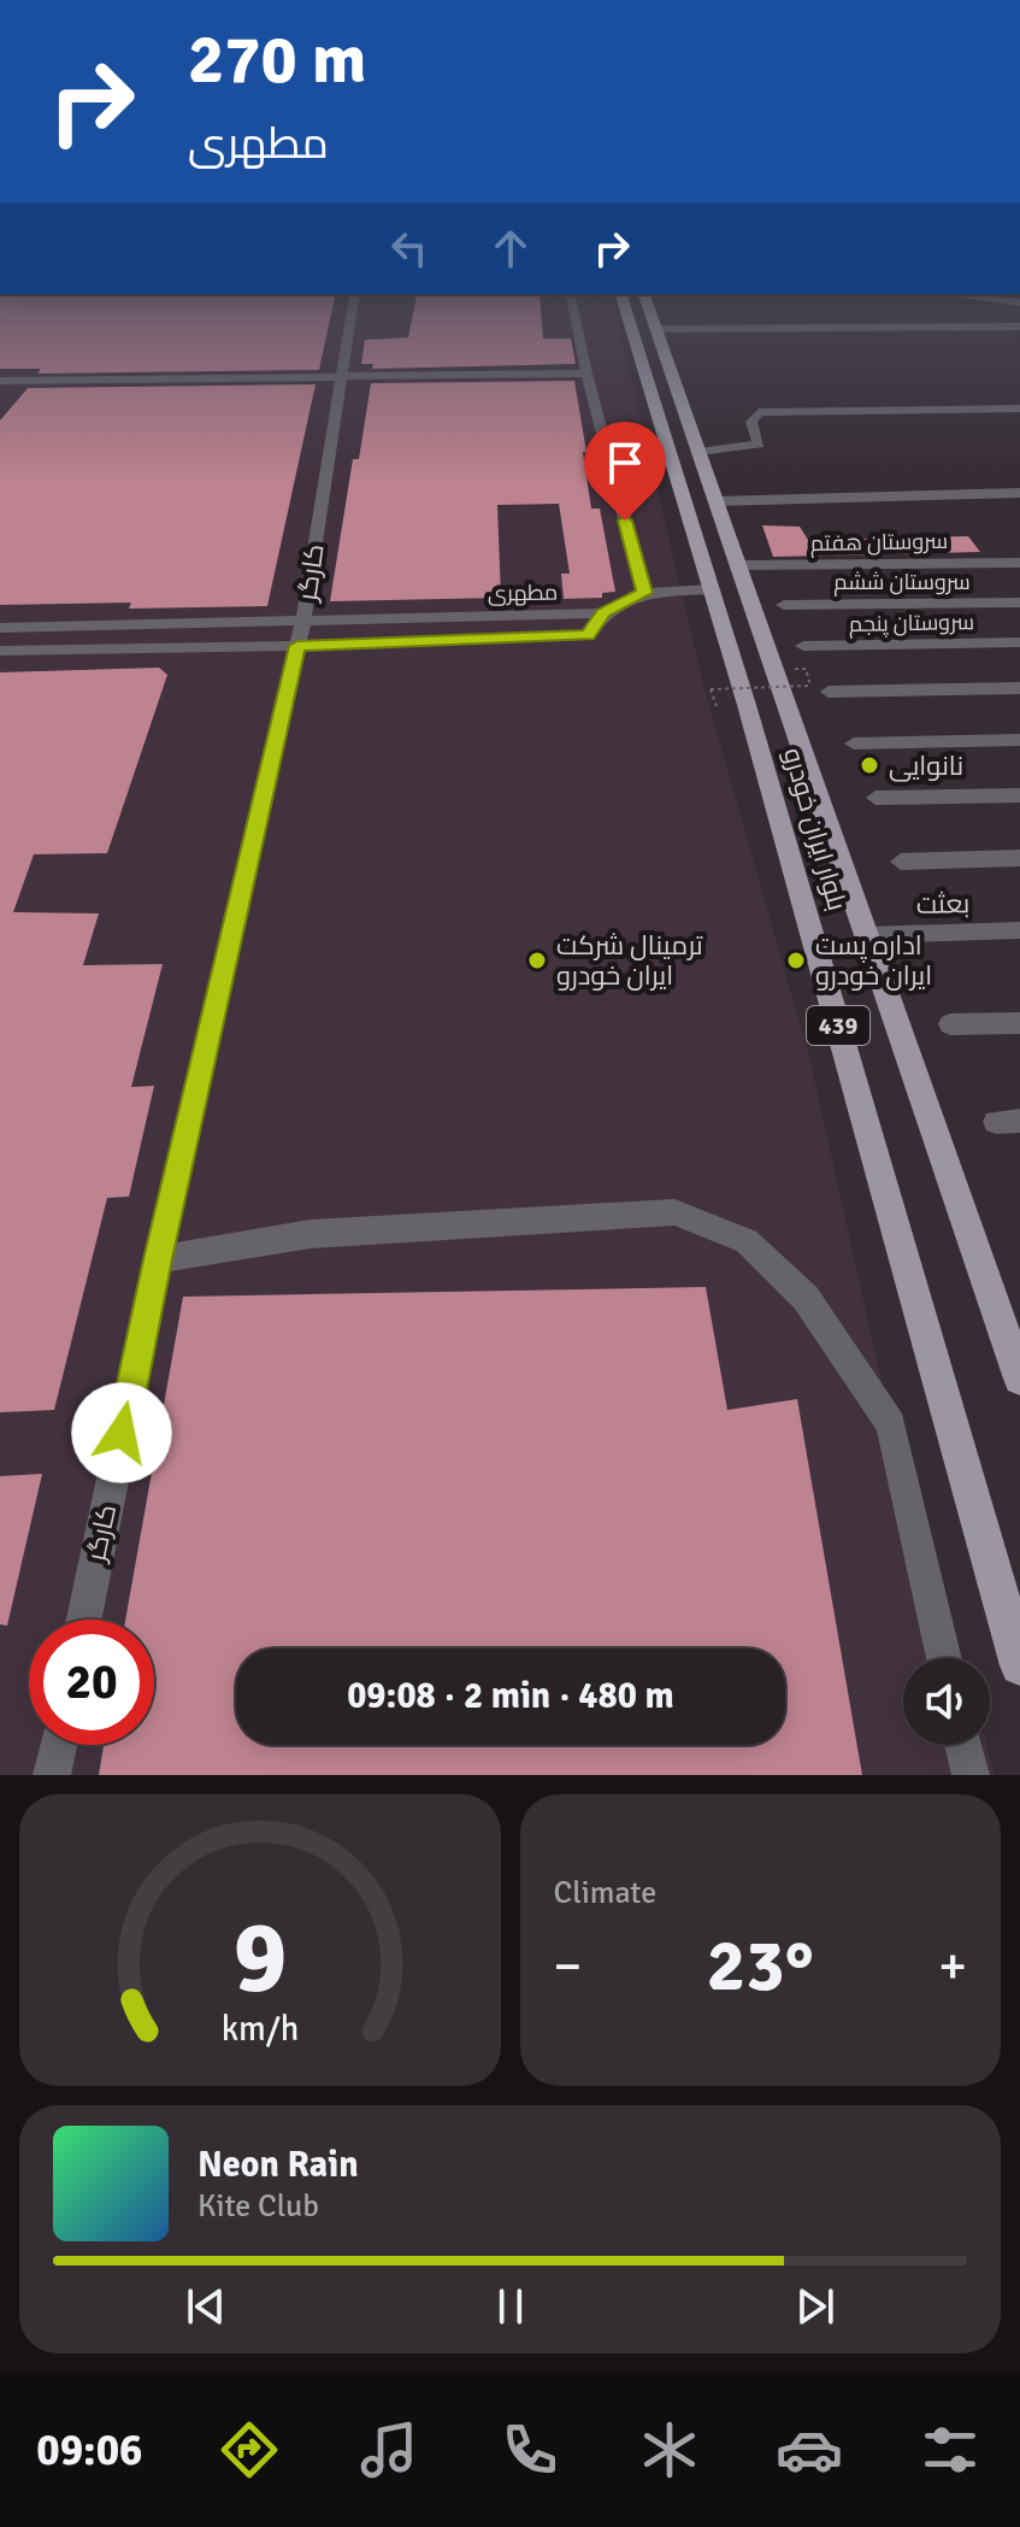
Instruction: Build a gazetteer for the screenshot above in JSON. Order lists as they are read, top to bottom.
{
  "streets": {
    "main road": ["بلوار ایران خودرو", "439"],
    "street": [
      "سروستان هفتم",
      "کارگر",
      "سروستان ششم",
      "مطهری",
      "سروستان پنجم",
      "بعثت"
    ]
  },
  "crossings": [
    ["سروستان هفتم", "بلوار ایران خودرو"],
    ["کارگر", "مطهری"],
    ["بلوار ایران خودرو", "بعثت"]
  ],
  "places": ["نانوایی", "ترمینال شرکت ایران خودرو", "اداره پست ایران خودرو"],
  "page": {
    "turn": ["270 m", "مطهری"],
    "limit": "20",
    "trip": "09:08 · 2 min · 480 m",
    "tile": "Climate",
    "heat": ["−", "23°", "+"],
    "song": ["Neon Rain", "Kite Club"],
    "tabs": "09:06",
    "gauge": ["9", "km/h"]
  }
}
